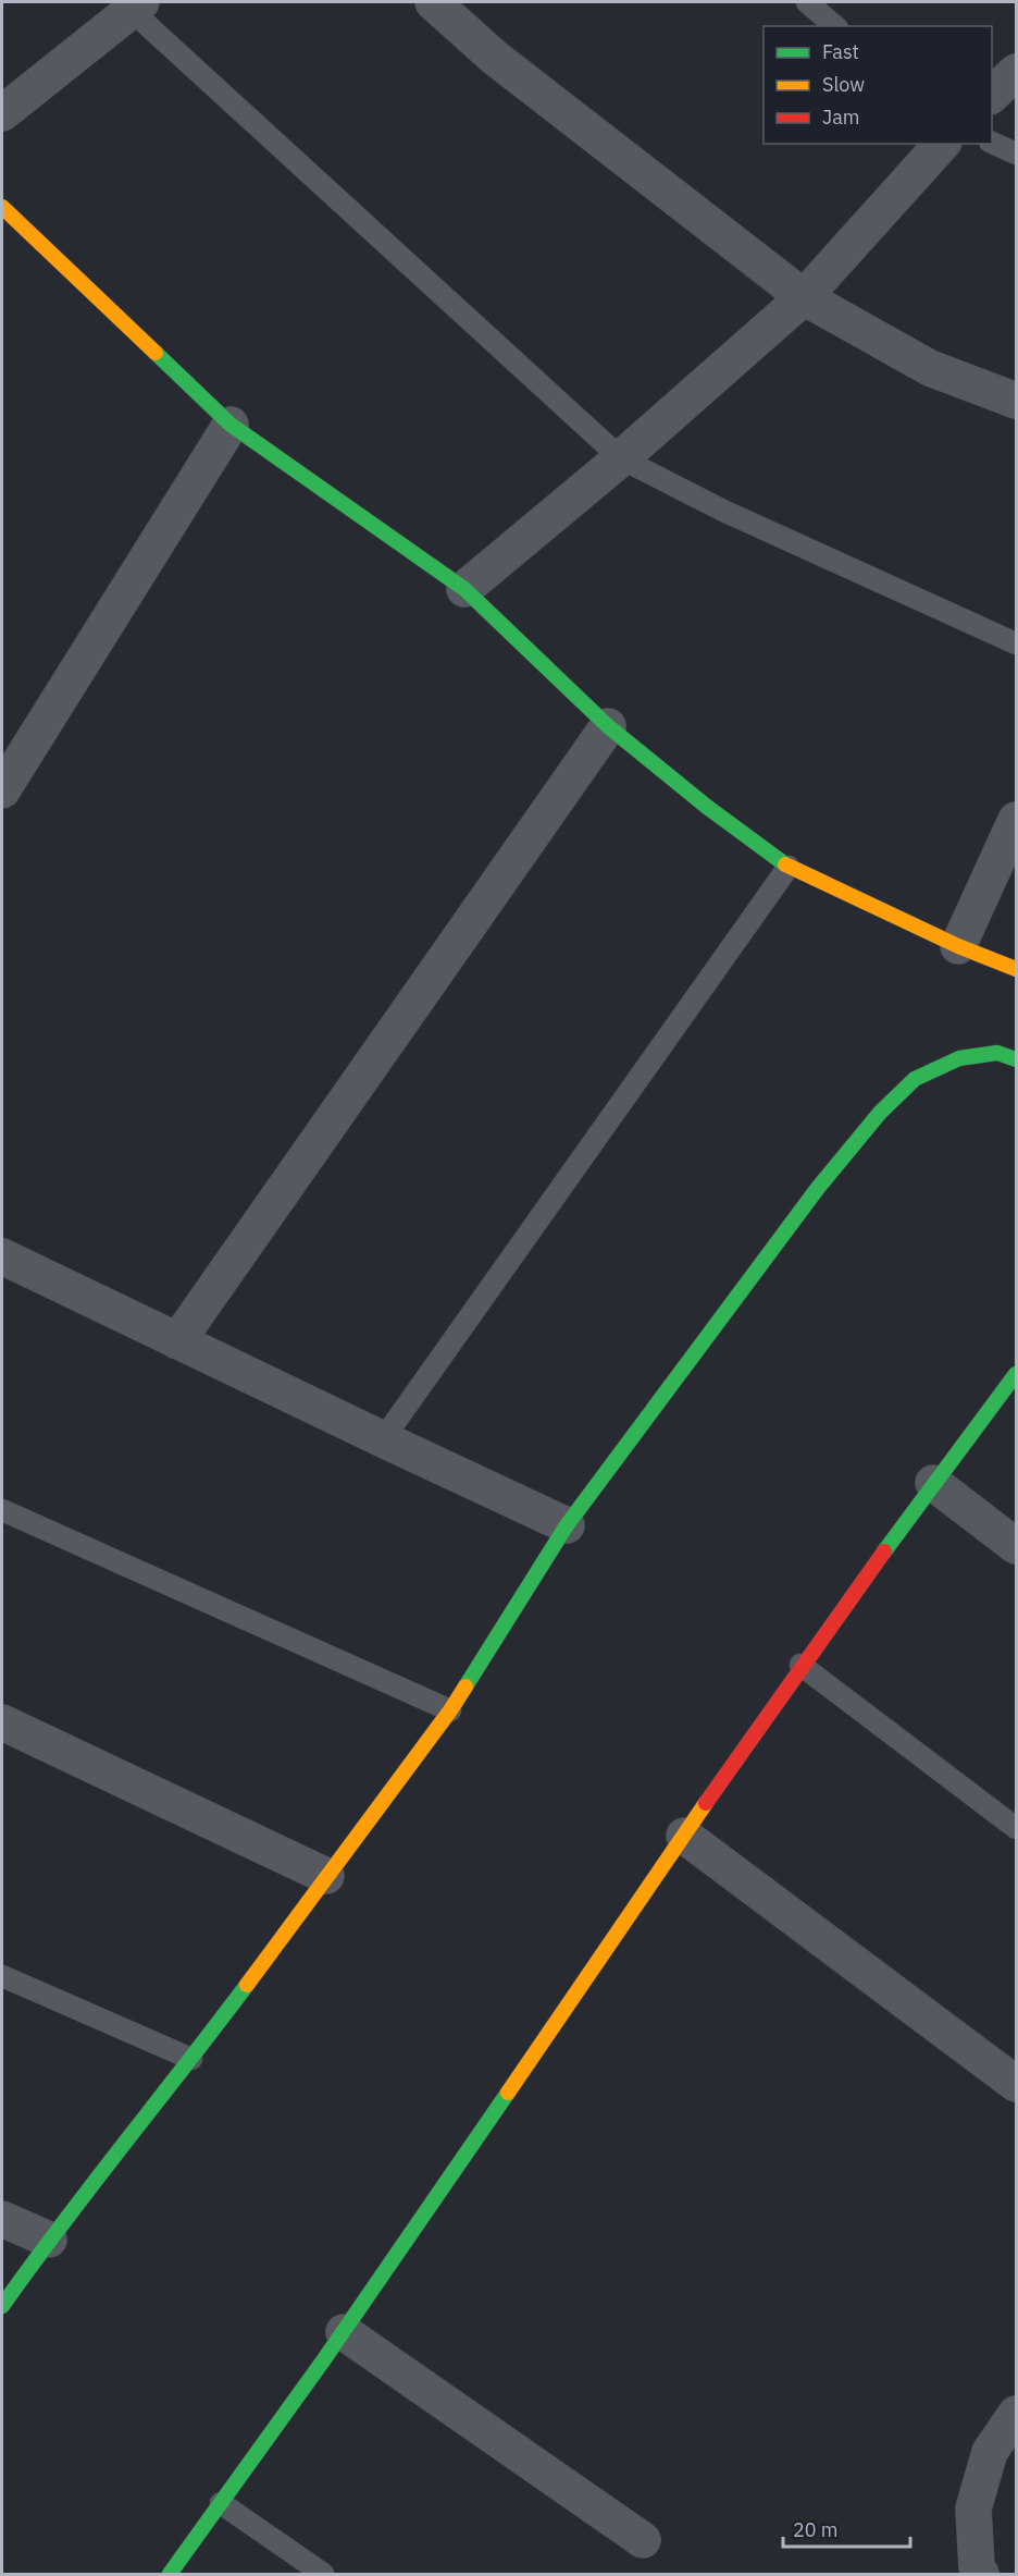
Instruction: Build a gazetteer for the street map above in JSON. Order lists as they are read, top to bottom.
{
  "legend": ["Fast", "Slow", "Jam"],
  "scale_bar": "20 m"
}
